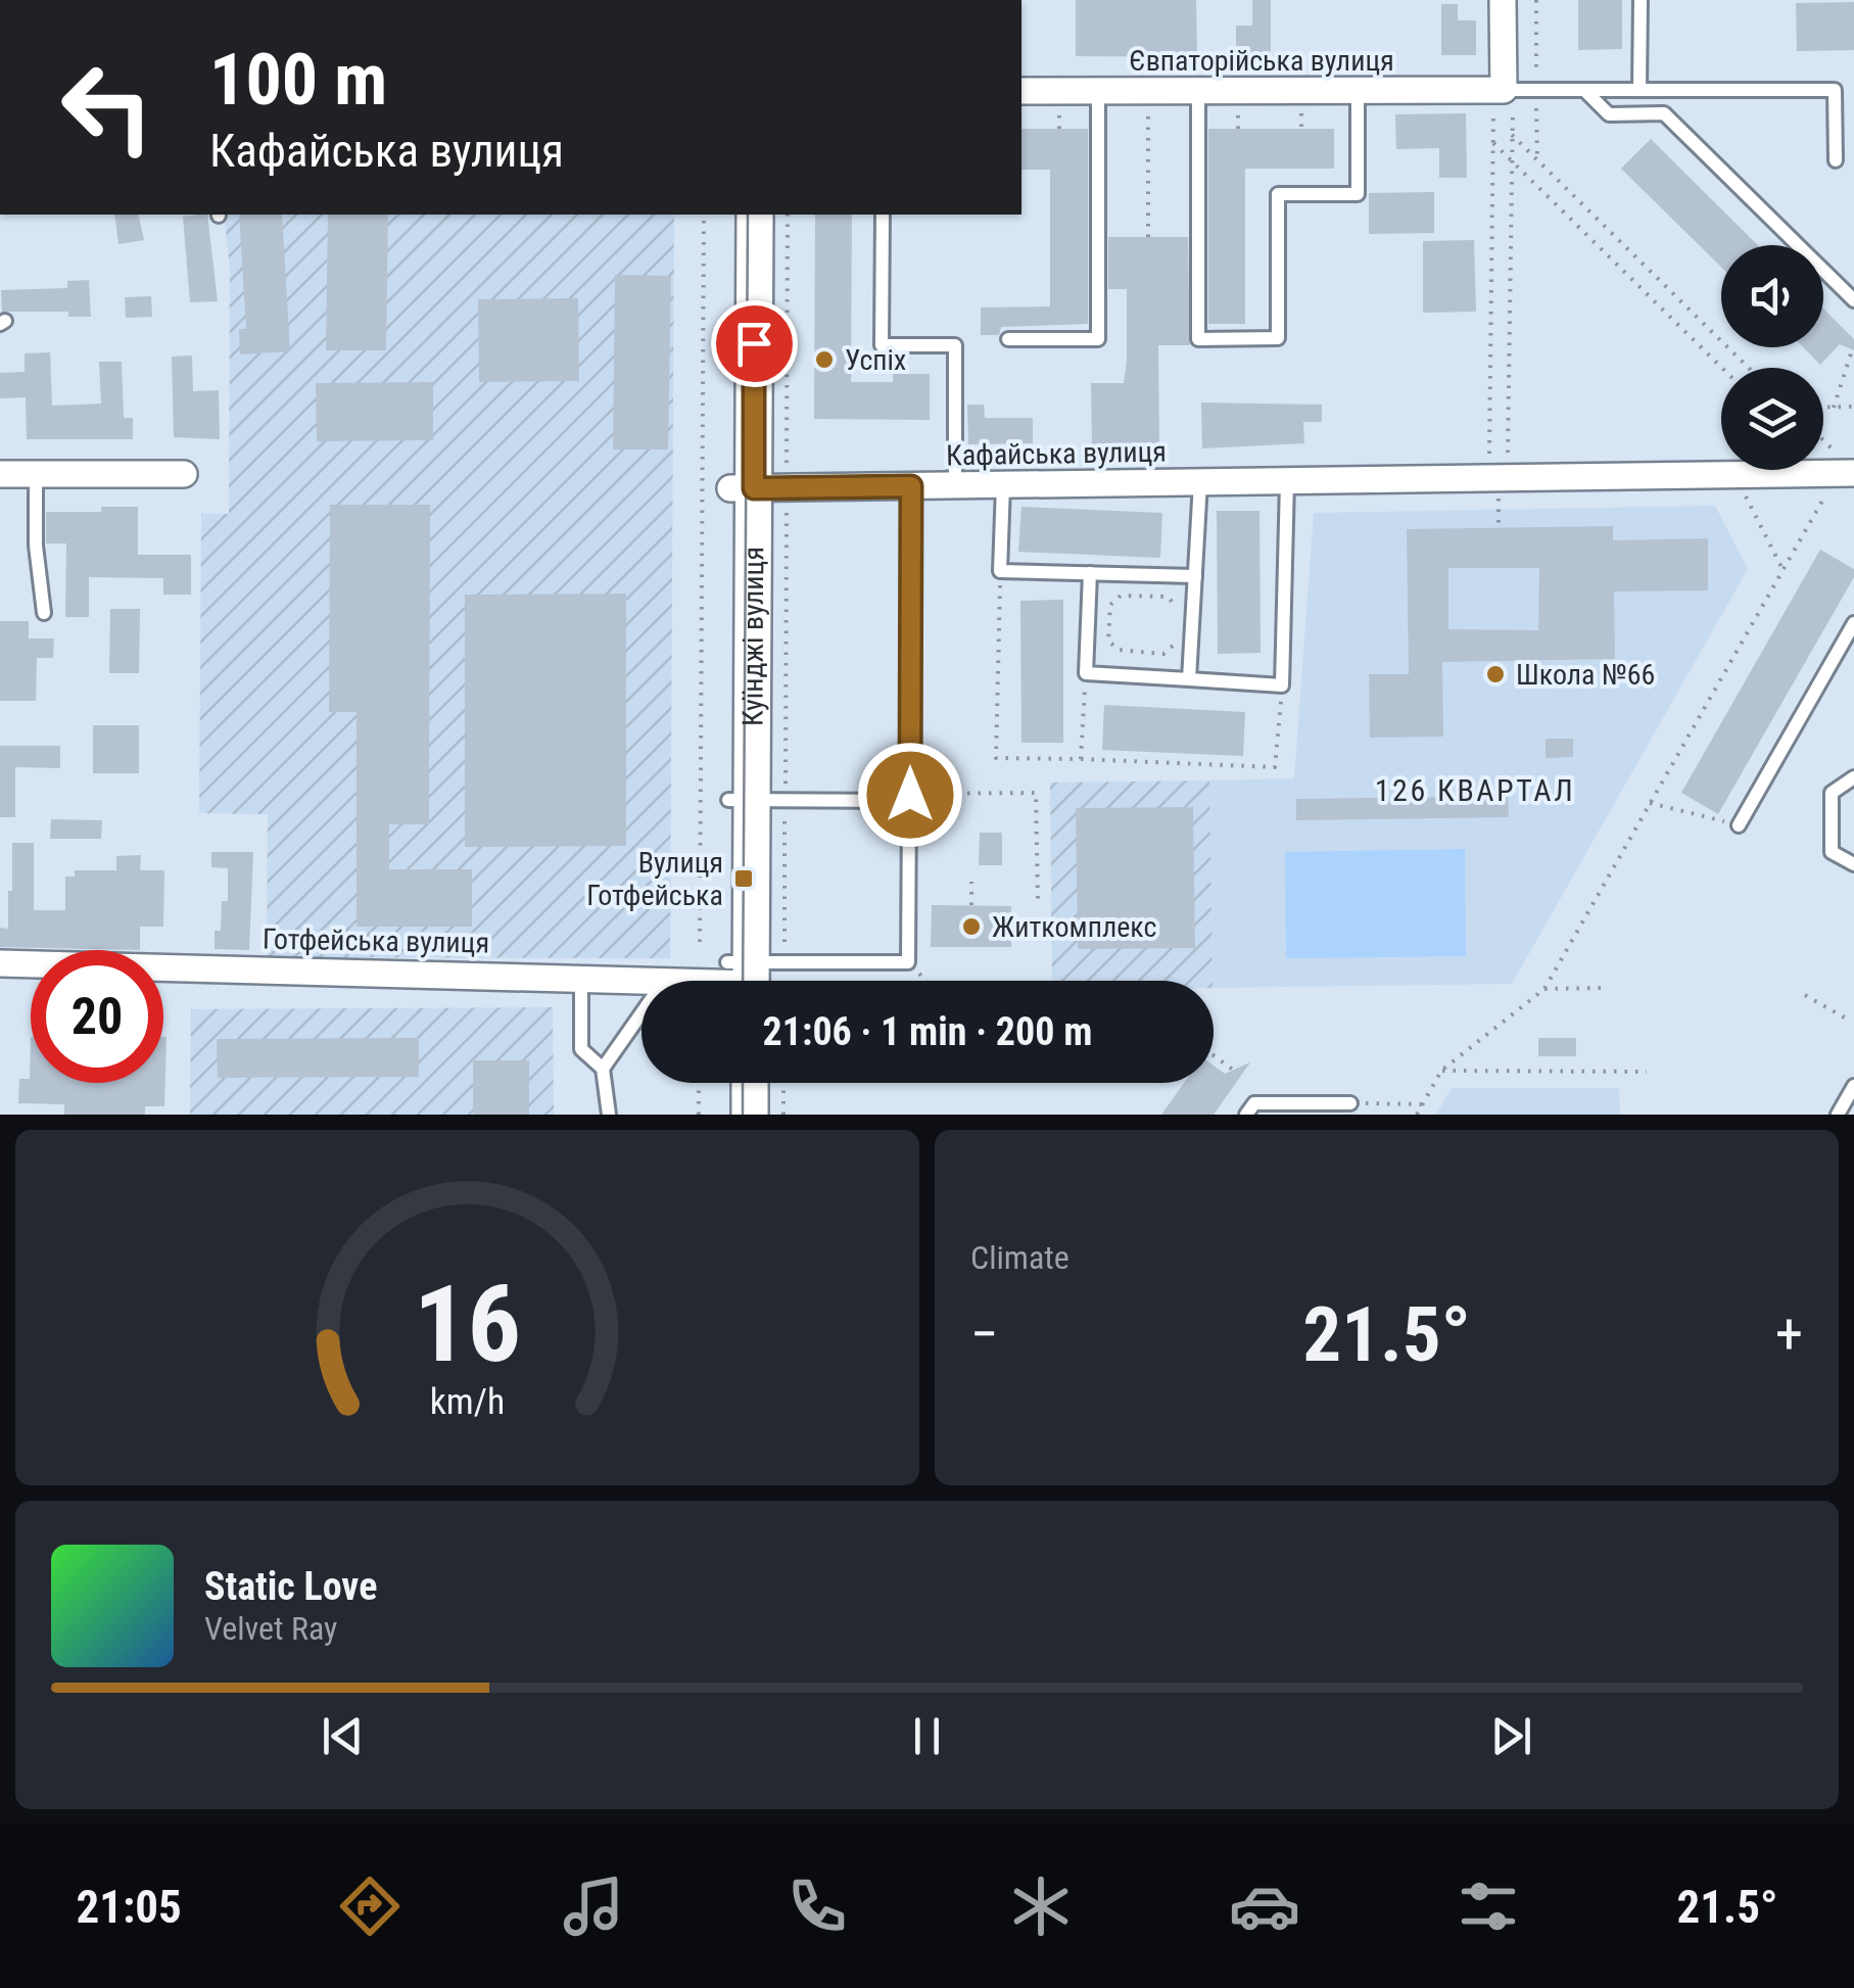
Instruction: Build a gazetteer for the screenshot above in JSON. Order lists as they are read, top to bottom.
{
  "streets": {
    "main road": ["Куїнджі вулиця"],
    "street": ["Євпаторійська вулиця", "Кафайська вулиця", "Готфейська вулиця"]
  },
  "crossings": [
    ["Кафайська вулиця", "Куїнджі вулиця"],
    ["Куїнджі вулиця", "Готфейська вулиця"]
  ],
  "districts": ["126 КВАРТАЛ"],
  "places": {
    "other": ["Успіх", "Школа №66", "Житкомплекс"],
    "transit": ["Вулиця Готфейська"]
  },
  "page": {
    "turn": ["100 m", "Кафайська вулиця"],
    "limit": "20",
    "trip": "21:06 · 1 min · 200 m",
    "tile": "Climate",
    "heat": ["−", "21.5°", "+"],
    "song": ["Static Love", "Velvet Ray"],
    "tabs": ["21:05", "21.5°"],
    "gauge": ["16", "km/h"]
  }
}
